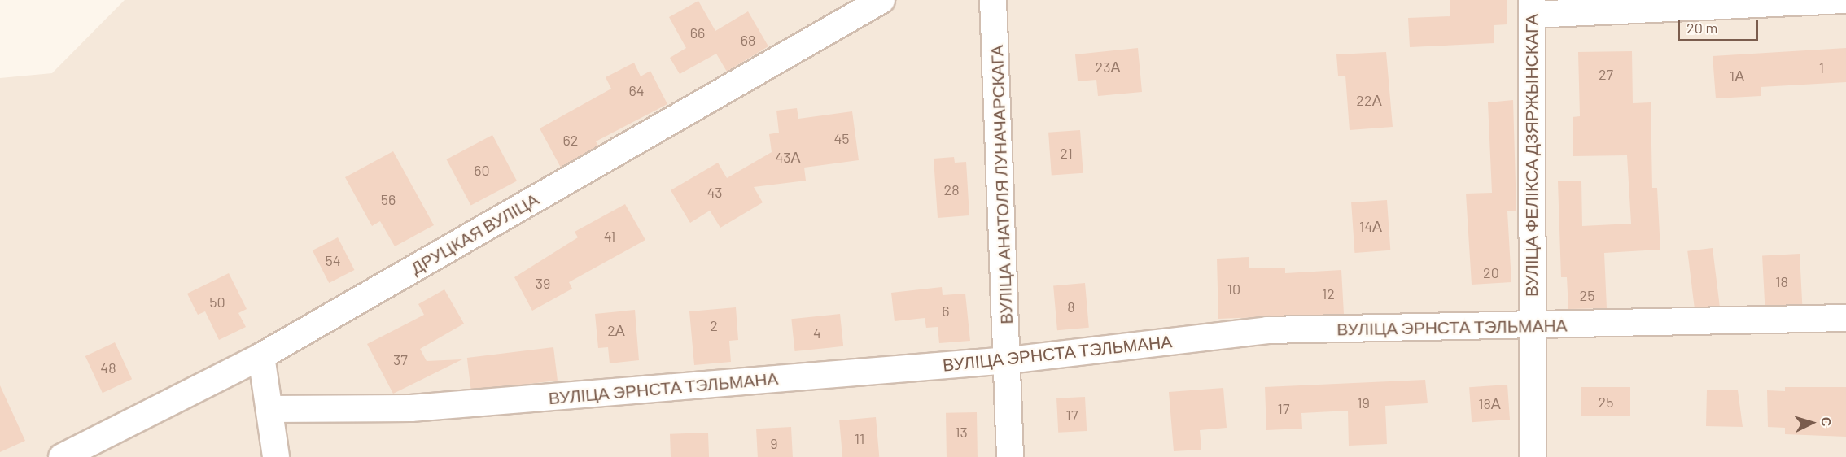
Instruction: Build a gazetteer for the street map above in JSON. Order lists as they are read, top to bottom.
{
  "streets": {
    "street": [
      "ВУЛІЦА ФЕЛІКСА ДЗЯРЖЫНСКАГА",
      "ВУЛІЦА АНАТОЛЯ ЛУНАЧАРСКАГА",
      "ДРУЦКАЯ ВУЛІЦА",
      "ВУЛІЦА ЭРНСТА ТЭЛЬМАНА"
    ]
  },
  "crossings": [
    ["ВУЛІЦА ФЕЛІКСА ДЗЯРЖЫНСКАГА", "ВУЛІЦА ЭРНСТА ТЭЛЬМАНА"],
    ["ВУЛІЦА АНАТОЛЯ ЛУНАЧАРСКАГА", "ВУЛІЦА ЭРНСТА ТЭЛЬМАНА"]
  ],
  "house_numbers": [
    "66",
    "68",
    "23А",
    "1",
    "27",
    "1А",
    "64",
    "22А",
    "45",
    "62",
    "21",
    "43А",
    "60",
    "28",
    "43",
    "56",
    "14А",
    "41",
    "54",
    "20",
    "18",
    "39",
    "10",
    "12",
    "25",
    "50",
    "8",
    "6",
    "2",
    "2А",
    "4",
    "37",
    "48",
    "25",
    "19",
    "18А",
    "17",
    "17",
    "13",
    "11",
    "9"
  ],
  "scale_bar": "20 m",
  "north": "right"
}
